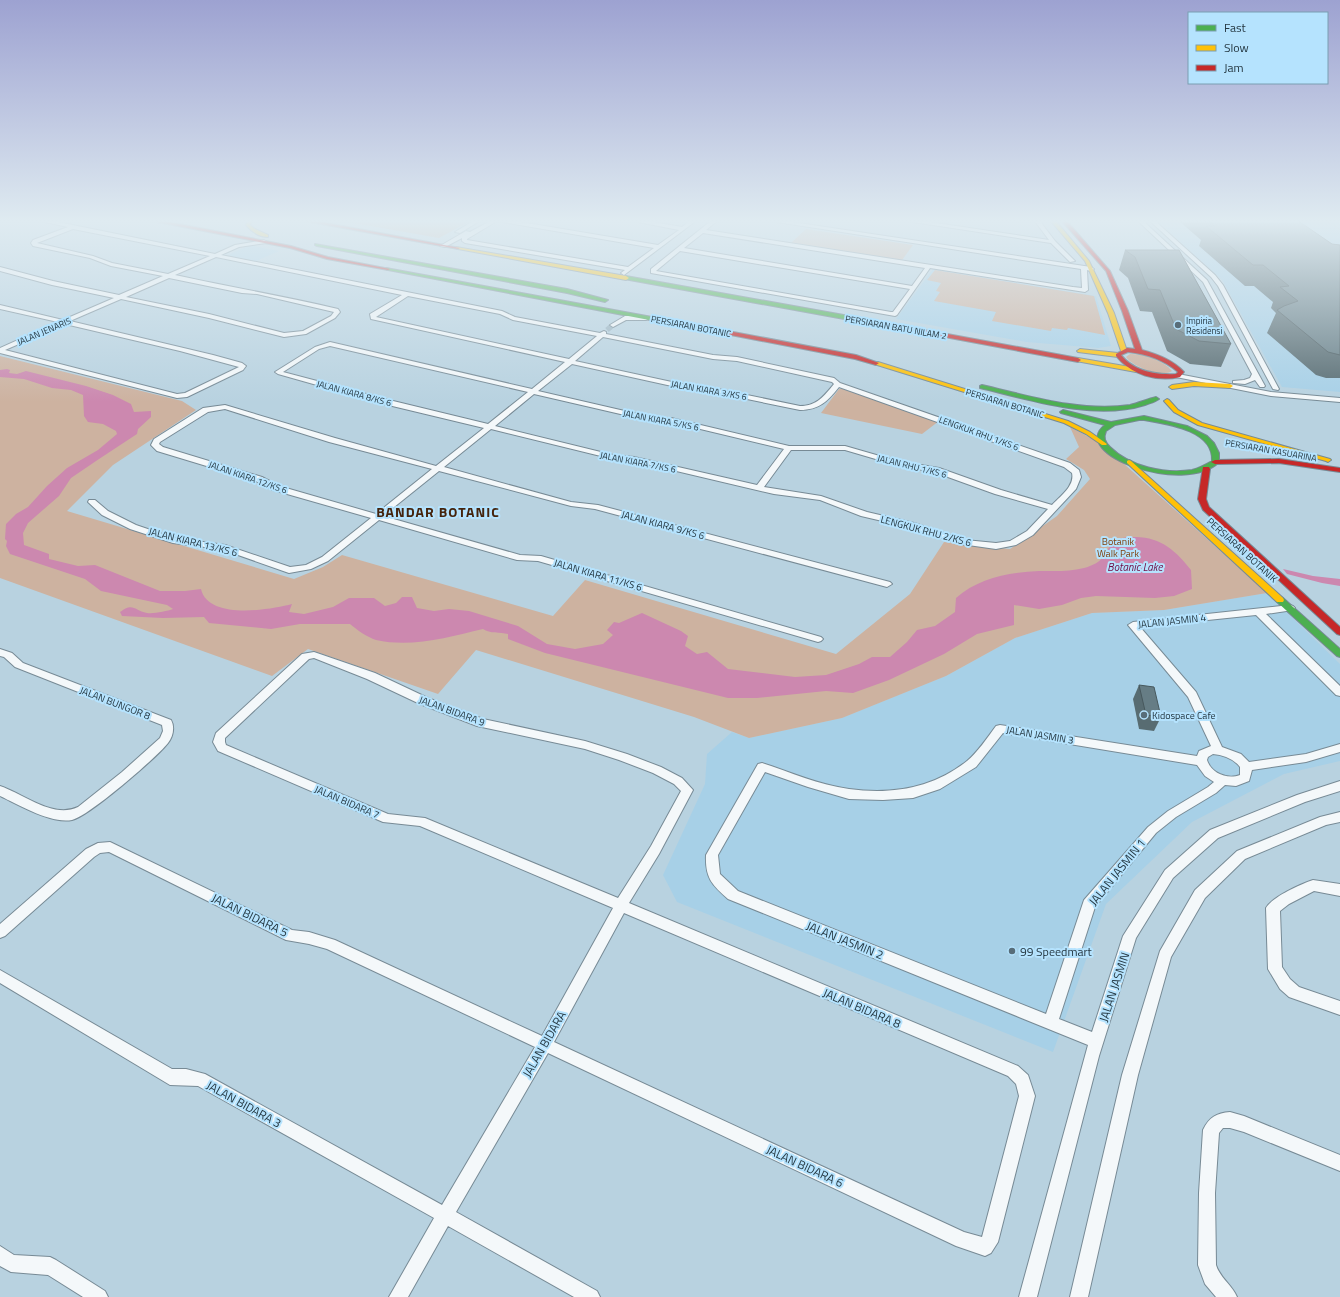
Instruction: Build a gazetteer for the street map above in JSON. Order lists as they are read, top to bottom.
{
  "streets": {
    "main road": [
      "PERSIARAN BOTANIC",
      "PERSIARAN BATU NILAM 2",
      "PERSIARAN KASUARINA",
      "PERSIARAN BOTANIK"
    ],
    "street": [
      "JALAN JENARIS",
      "JALAN KIARA 3/KS 6",
      "JALAN KIARA 8/KS 6",
      "JALAN KIARA 5/KS 6",
      "LENGKUK RHU 1/KS 6",
      "JALAN KIARA 7/KS 6",
      "JALAN RHU 1/KS 6",
      "JALAN KIARA 12/KS 6",
      "JALAN KIARA 9/KS 6",
      "LENGKUK RHU 2/KS 6",
      "JALAN KIARA 13/KS 6",
      "JALAN KIARA 11/KS 6",
      "JALAN JASMIN 4",
      "JALAN BUNGOR 8",
      "JALAN BIDARA 9",
      "JALAN JASMIN 3",
      "JALAN BIDARA 7",
      "JALAN JASMIN 1",
      "JALAN BIDARA 5",
      "JALAN JASMIN 2",
      "JALAN JASMIN",
      "JALAN BIDARA 8",
      "JALAN BIDARA",
      "JALAN BIDARA 3",
      "JALAN BIDARA 6"
    ]
  },
  "crossings": [
    ["PERSIARAN BOTANIC", "PERSIARAN BOTANIK"],
    ["JALAN KIARA 3/KS 6", "LENGKUK RHU 1/KS 6"],
    ["JALAN KIARA 3/KS 6", "JALAN KIARA 13/KS 6"],
    ["JALAN KIARA 8/KS 6", "JALAN KIARA 5/KS 6"],
    ["JALAN KIARA 8/KS 6", "JALAN KIARA 7/KS 6"],
    ["JALAN KIARA 8/KS 6", "JALAN KIARA 13/KS 6"],
    ["JALAN KIARA 5/KS 6", "JALAN RHU 1/KS 6"],
    ["JALAN KIARA 5/KS 6", "JALAN KIARA 13/KS 6"],
    ["LENGKUK RHU 1/KS 6", "JALAN RHU 1/KS 6"],
    ["LENGKUK RHU 1/KS 6", "LENGKUK RHU 2/KS 6"],
    ["JALAN KIARA 7/KS 6", "LENGKUK RHU 2/KS 6"],
    ["JALAN KIARA 7/KS 6", "JALAN KIARA 13/KS 6"],
    ["JALAN RHU 1/KS 6", "LENGKUK RHU 2/KS 6"],
    ["JALAN KIARA 12/KS 6", "JALAN KIARA 9/KS 6"],
    ["JALAN KIARA 12/KS 6", "JALAN KIARA 13/KS 6"],
    ["JALAN KIARA 12/KS 6", "JALAN KIARA 11/KS 6"],
    ["JALAN KIARA 9/KS 6", "JALAN KIARA 13/KS 6"],
    ["JALAN KIARA 13/KS 6", "JALAN KIARA 11/KS 6"],
    ["PERSIARAN BOTANIK", "JALAN JASMIN 4"],
    ["JALAN JASMIN 4", "JALAN JASMIN 3"],
    ["JALAN JASMIN 4", "JALAN JASMIN 1"],
    ["JALAN BIDARA 9", "JALAN BIDARA 7"],
    ["JALAN BIDARA 9", "JALAN BIDARA"],
    ["JALAN JASMIN 3", "JALAN JASMIN 1"],
    ["JALAN JASMIN 3", "JALAN JASMIN 2"],
    ["JALAN BIDARA 7", "JALAN BIDARA 8"],
    ["JALAN BIDARA 7", "JALAN BIDARA"],
    ["JALAN JASMIN 1", "JALAN JASMIN 2"],
    ["JALAN BIDARA 5", "JALAN BIDARA"],
    ["JALAN BIDARA 5", "JALAN BIDARA 6"],
    ["JALAN JASMIN 2", "JALAN JASMIN"],
    ["JALAN BIDARA 8", "JALAN BIDARA"],
    ["JALAN BIDARA 8", "JALAN BIDARA 6"],
    ["JALAN BIDARA", "JALAN BIDARA 3"],
    ["JALAN BIDARA", "JALAN BIDARA 6"]
  ],
  "districts": ["BANDAR BOTANIC"],
  "water": ["Botanic Lake"],
  "parks": ["Botanik Walk Park"],
  "places": ["Impiria Residensi", "Kidospace Cafe", "99 Speedmart"],
  "legend": ["Fast", "Slow", "Jam"]
}
